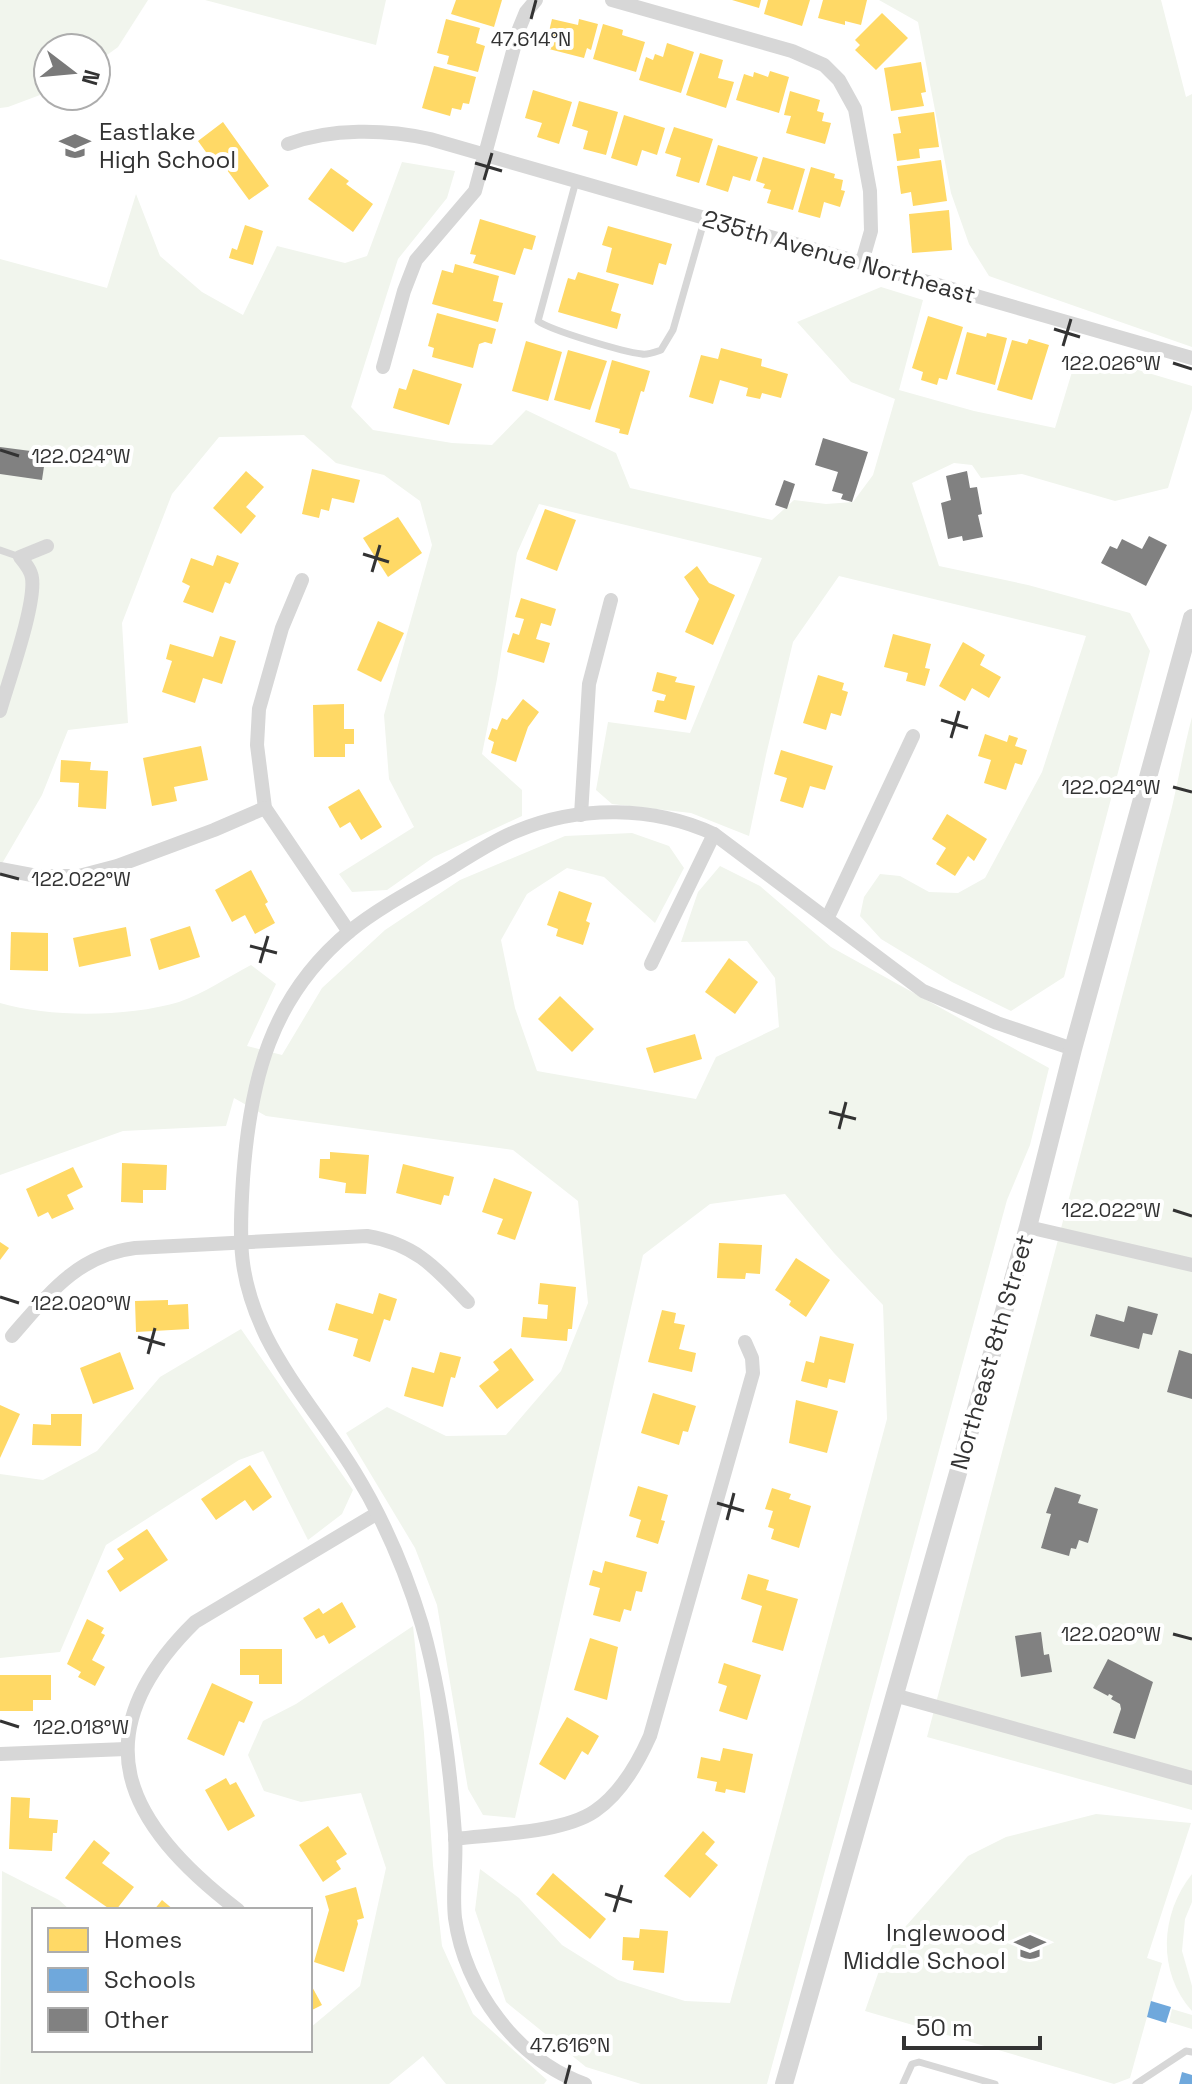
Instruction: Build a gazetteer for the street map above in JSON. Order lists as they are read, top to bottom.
{
  "streets": {
    "street": ["235th Avenue Northeast", "Northeast 8th Street"]
  },
  "places": {
    "school or university": ["Eastlake High School", "Inglewood Middle School"]
  },
  "legend": ["Homes", "Schools", "Other"],
  "scale_bar": "50 m",
  "north": "right",
  "coordinates": [
    "47.614°N",
    "122.026°W",
    "122.024°W",
    "122.022°W",
    "122.020°W",
    "122.018°W",
    "47.616°N"
  ]
}
